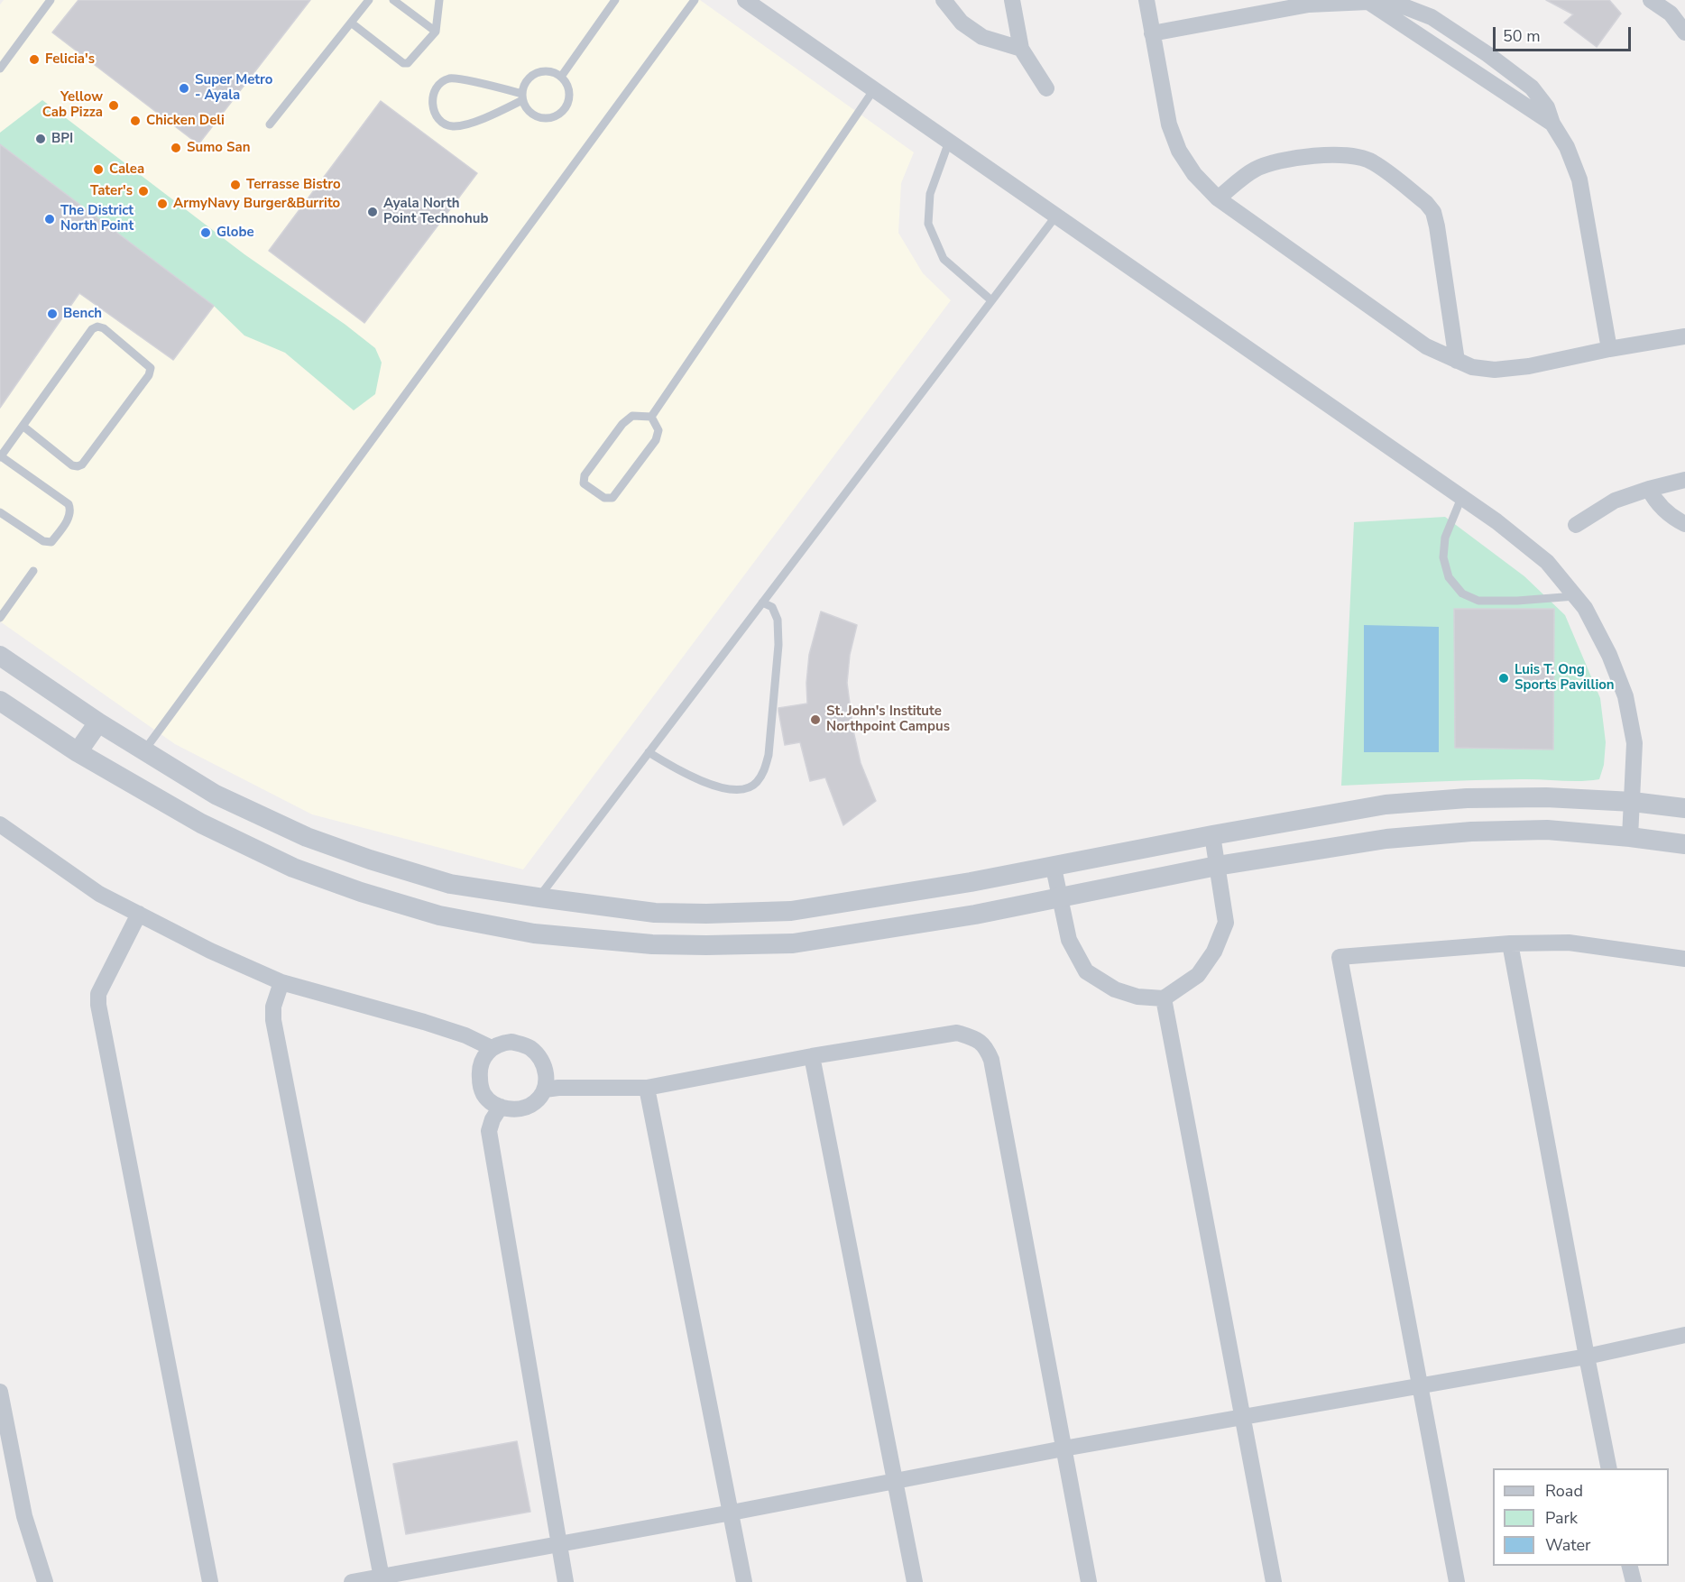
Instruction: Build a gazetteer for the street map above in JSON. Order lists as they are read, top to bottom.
{
  "places": [
    "Felicia's",
    "Super Metro - Ayala",
    "Yellow Cab Pizza",
    "Chicken Deli",
    "BPI",
    "Sumo San",
    "Calea",
    "Terrasse Bistro",
    "Tater's",
    "ArmyNavy Burger&Burrito",
    "Ayala North Point Technohub",
    "The District North Point",
    "Globe",
    "Bench",
    "Luis T. Ong Sports Pavillion",
    "St. John's Institute Northpoint Campus"
  ],
  "legend": ["Road", "Park", "Water"],
  "scale_bar": "50 m"
}
